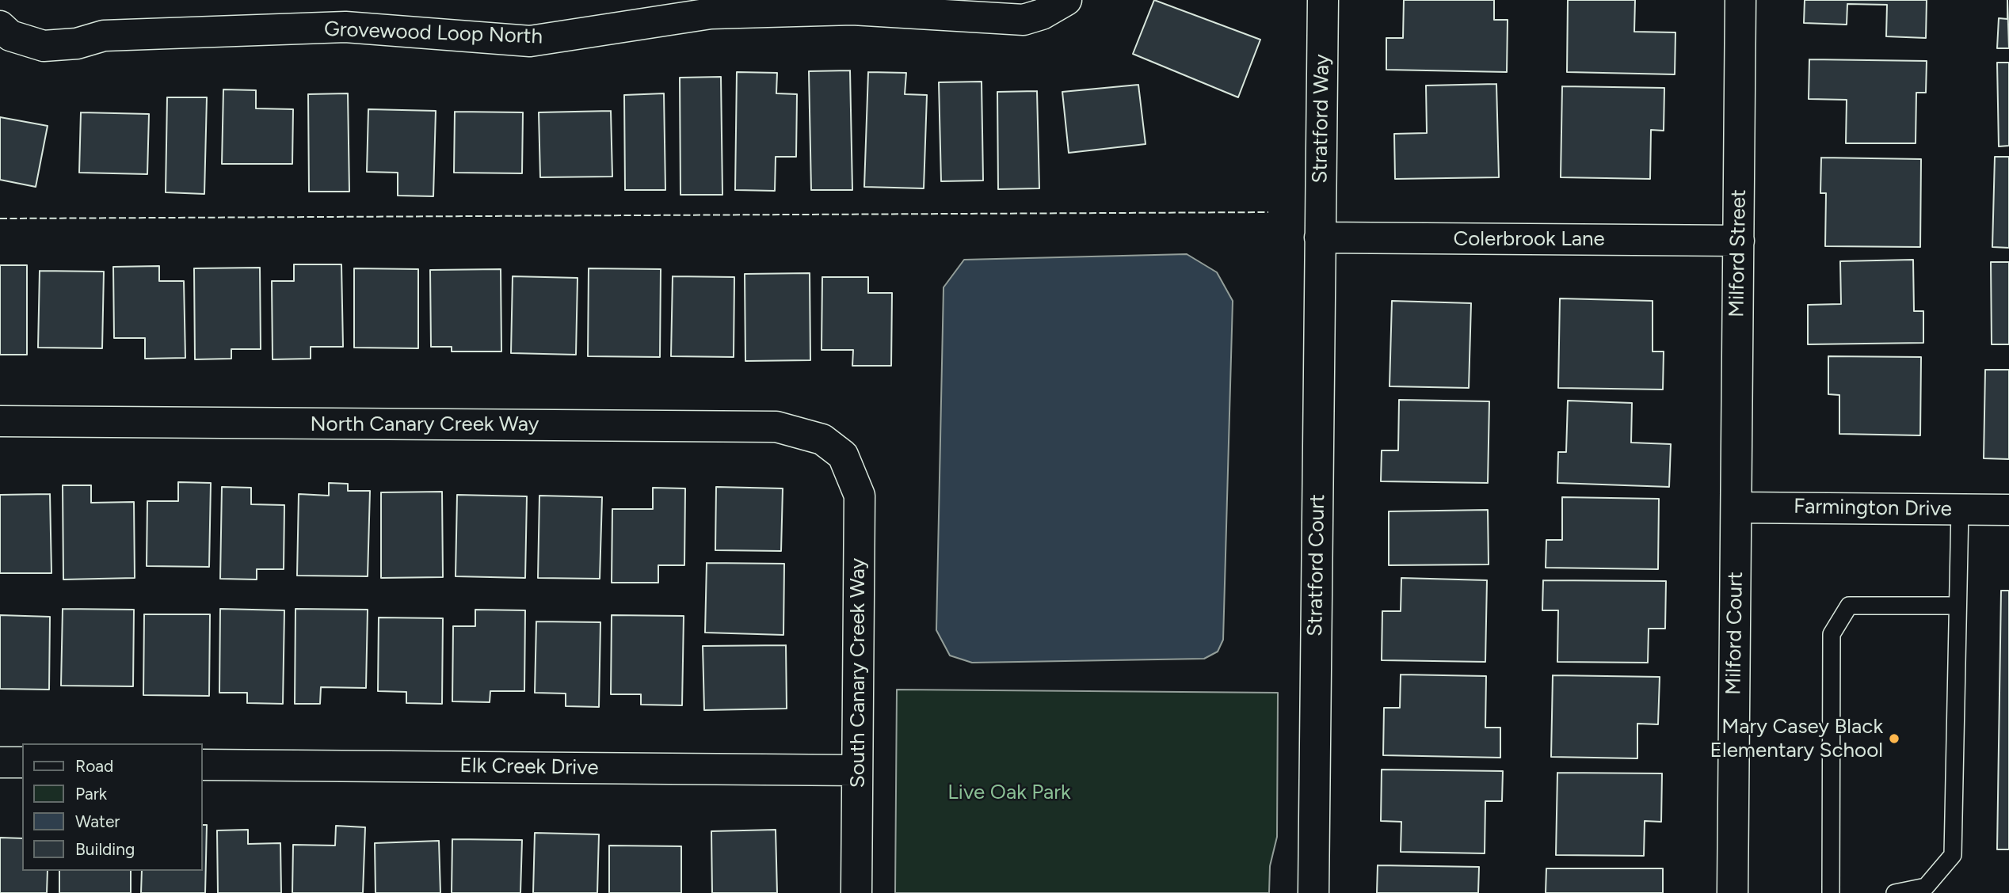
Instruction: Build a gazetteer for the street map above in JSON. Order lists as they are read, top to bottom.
{
  "streets": {
    "street": [
      "Grovewood Loop North",
      "Stratford Way",
      "Colerbrook Lane",
      "Milford Street",
      "North Canary Creek Way",
      "Farmington Drive",
      "Stratford Court",
      "Milford Court",
      "South Canary Creek Way",
      "Elk Creek Drive"
    ]
  },
  "crossings": [
    ["Stratford Way", "Colerbrook Lane"],
    ["Stratford Way", "Stratford Court"],
    ["Colerbrook Lane", "Milford Street"],
    ["Colerbrook Lane", "Stratford Court"],
    ["Milford Street", "Farmington Drive"],
    ["Milford Street", "Milford Court"],
    ["North Canary Creek Way", "South Canary Creek Way"],
    ["Farmington Drive", "Milford Court"],
    ["South Canary Creek Way", "Elk Creek Drive"]
  ],
  "parks": ["Live Oak Park"],
  "places": ["Mary Casey Black Elementary School"],
  "legend": [
    "Road",
    "Park",
    "Water",
    "Building"
  ]
}
